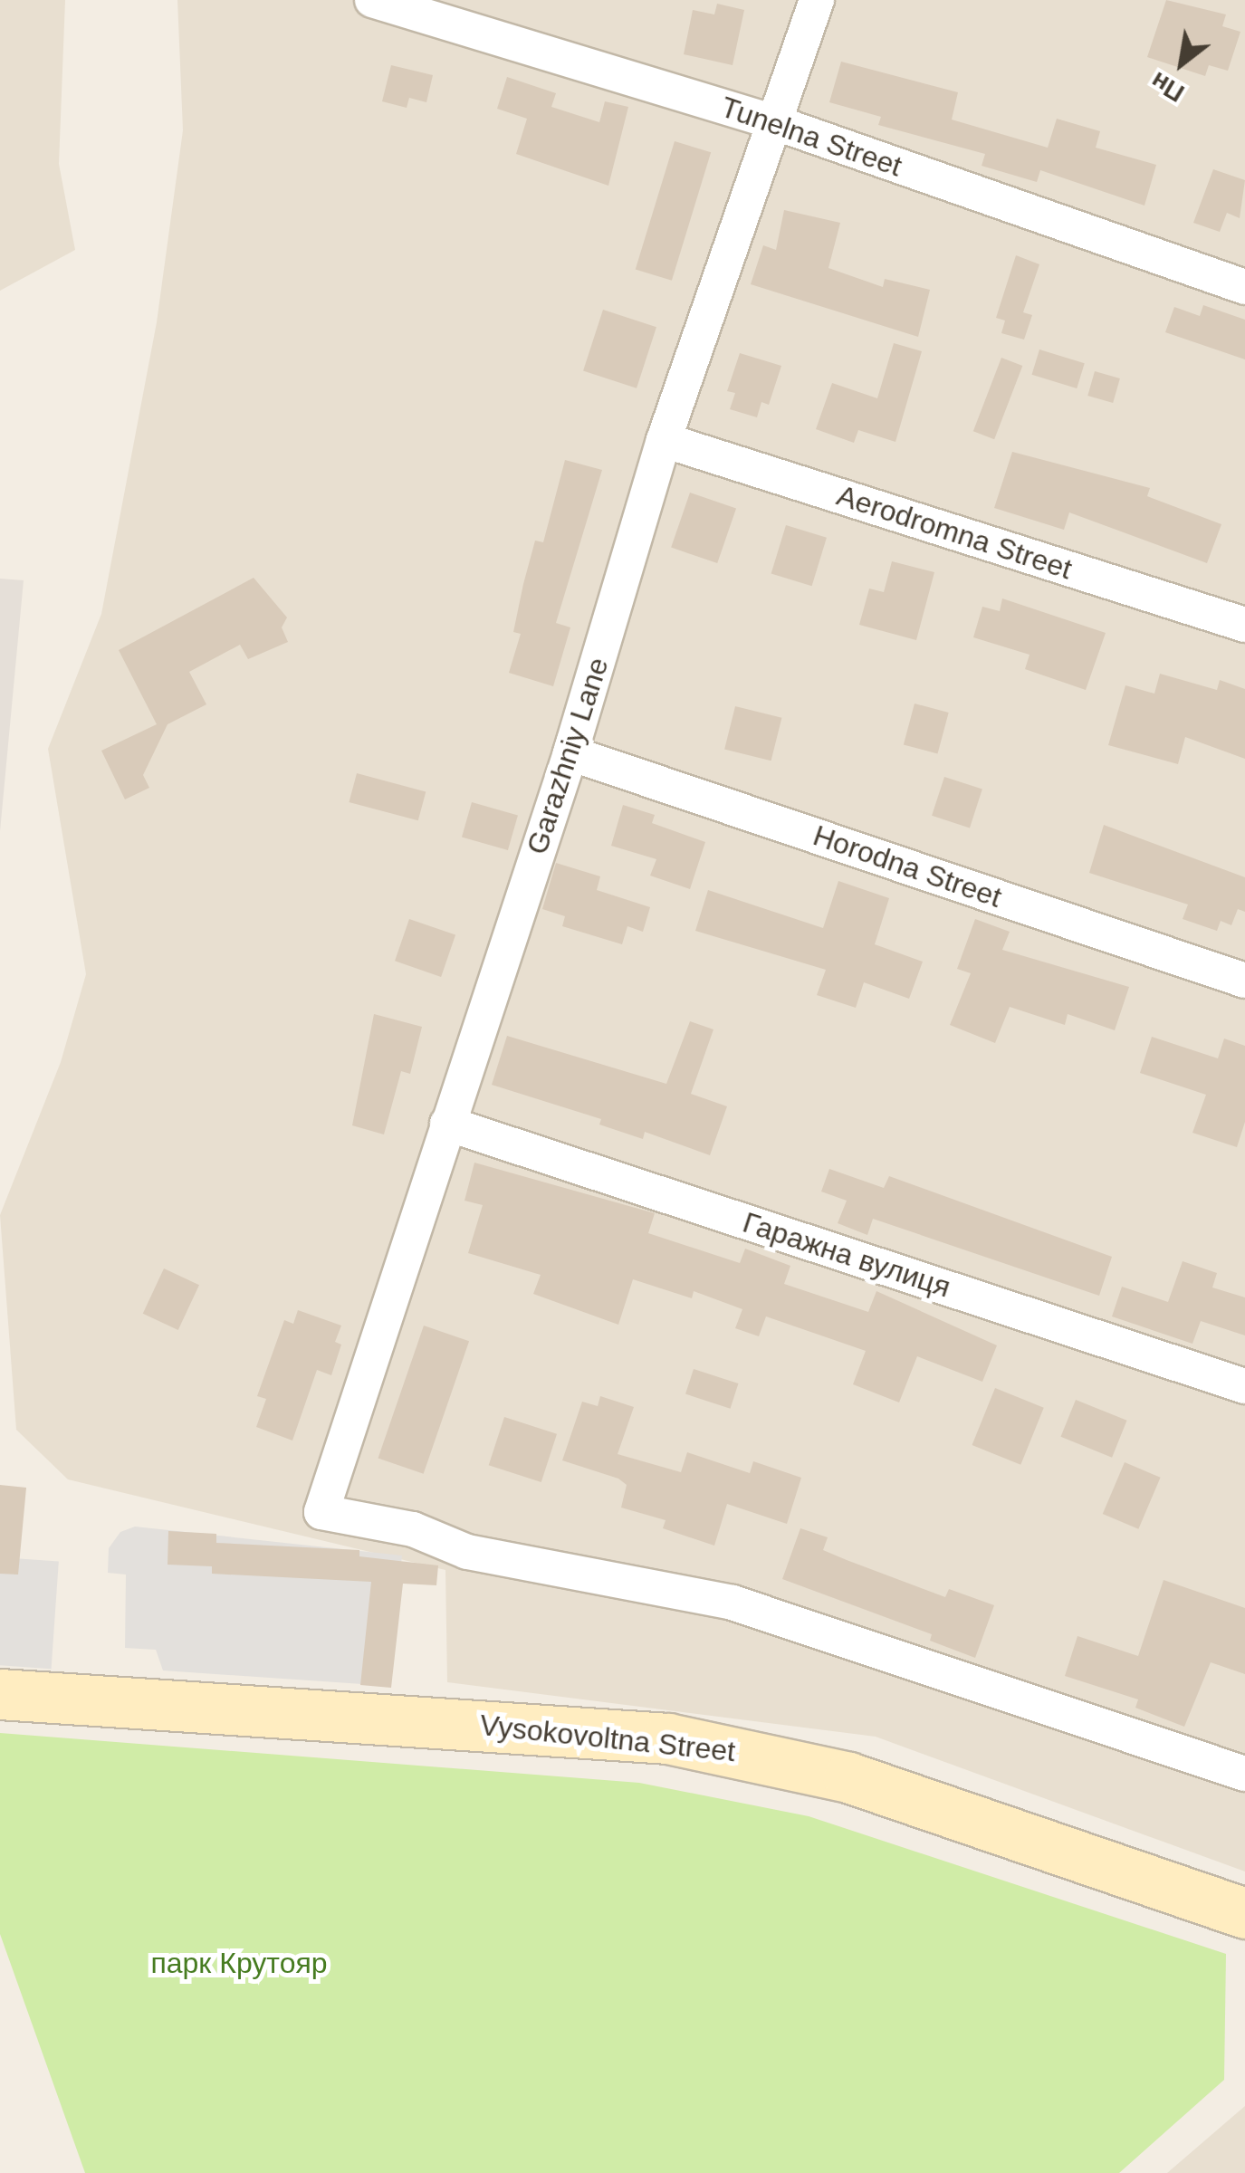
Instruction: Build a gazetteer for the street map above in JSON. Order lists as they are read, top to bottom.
{
  "streets": {
    "main road": ["Vysokovoltna Street"],
    "street": [
      "Tunelna Street",
      "Aerodromna Street",
      "Garazhniy Lane",
      "Horodna Street",
      "Гаражна вулиця"
    ]
  },
  "crossings": [
    ["Tunelna Street", "Garazhniy Lane"],
    ["Aerodromna Street", "Garazhniy Lane"],
    ["Garazhniy Lane", "Horodna Street"],
    ["Garazhniy Lane", "Гаражна вулиця"]
  ],
  "parks": ["парк Крутояр"],
  "north": "bottom left"
}
